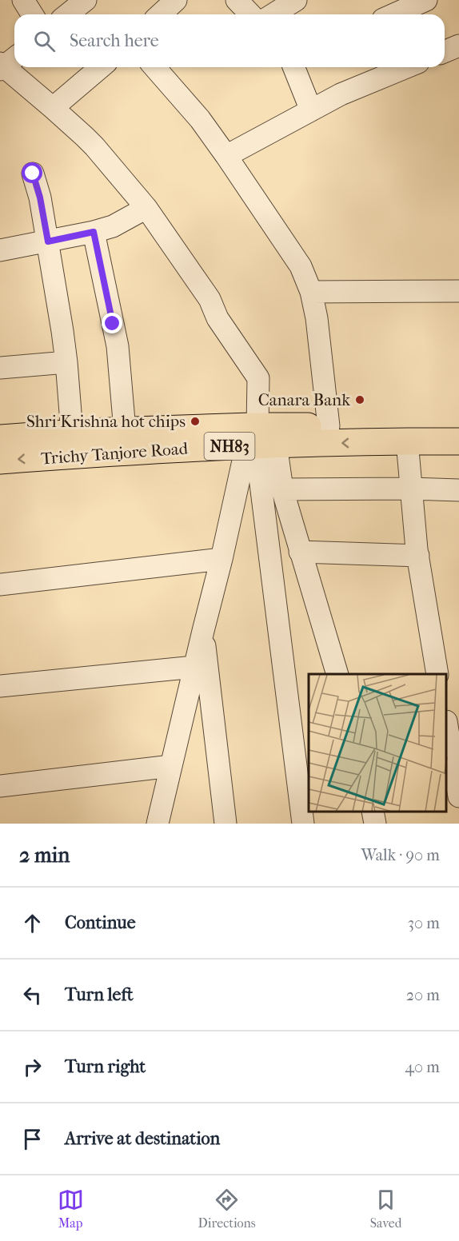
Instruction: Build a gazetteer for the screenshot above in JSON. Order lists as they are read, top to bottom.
{
  "streets": {
    "highway": ["NH83", "Trichy Tanjore Road"]
  },
  "places": ["Canara Bank", "Shri Krishna hot chips"],
  "page": {
    "search": "Search here",
    "heading": ["2 min", "Walk · 90 m"],
    "list": [
      ["Continue", "30 m"],
      ["Turn left", "20 m"],
      ["Turn right", "40 m"],
      "Arrive at destination"
    ],
    "nav": ["Map", "Directions", "Saved"]
  }
}
